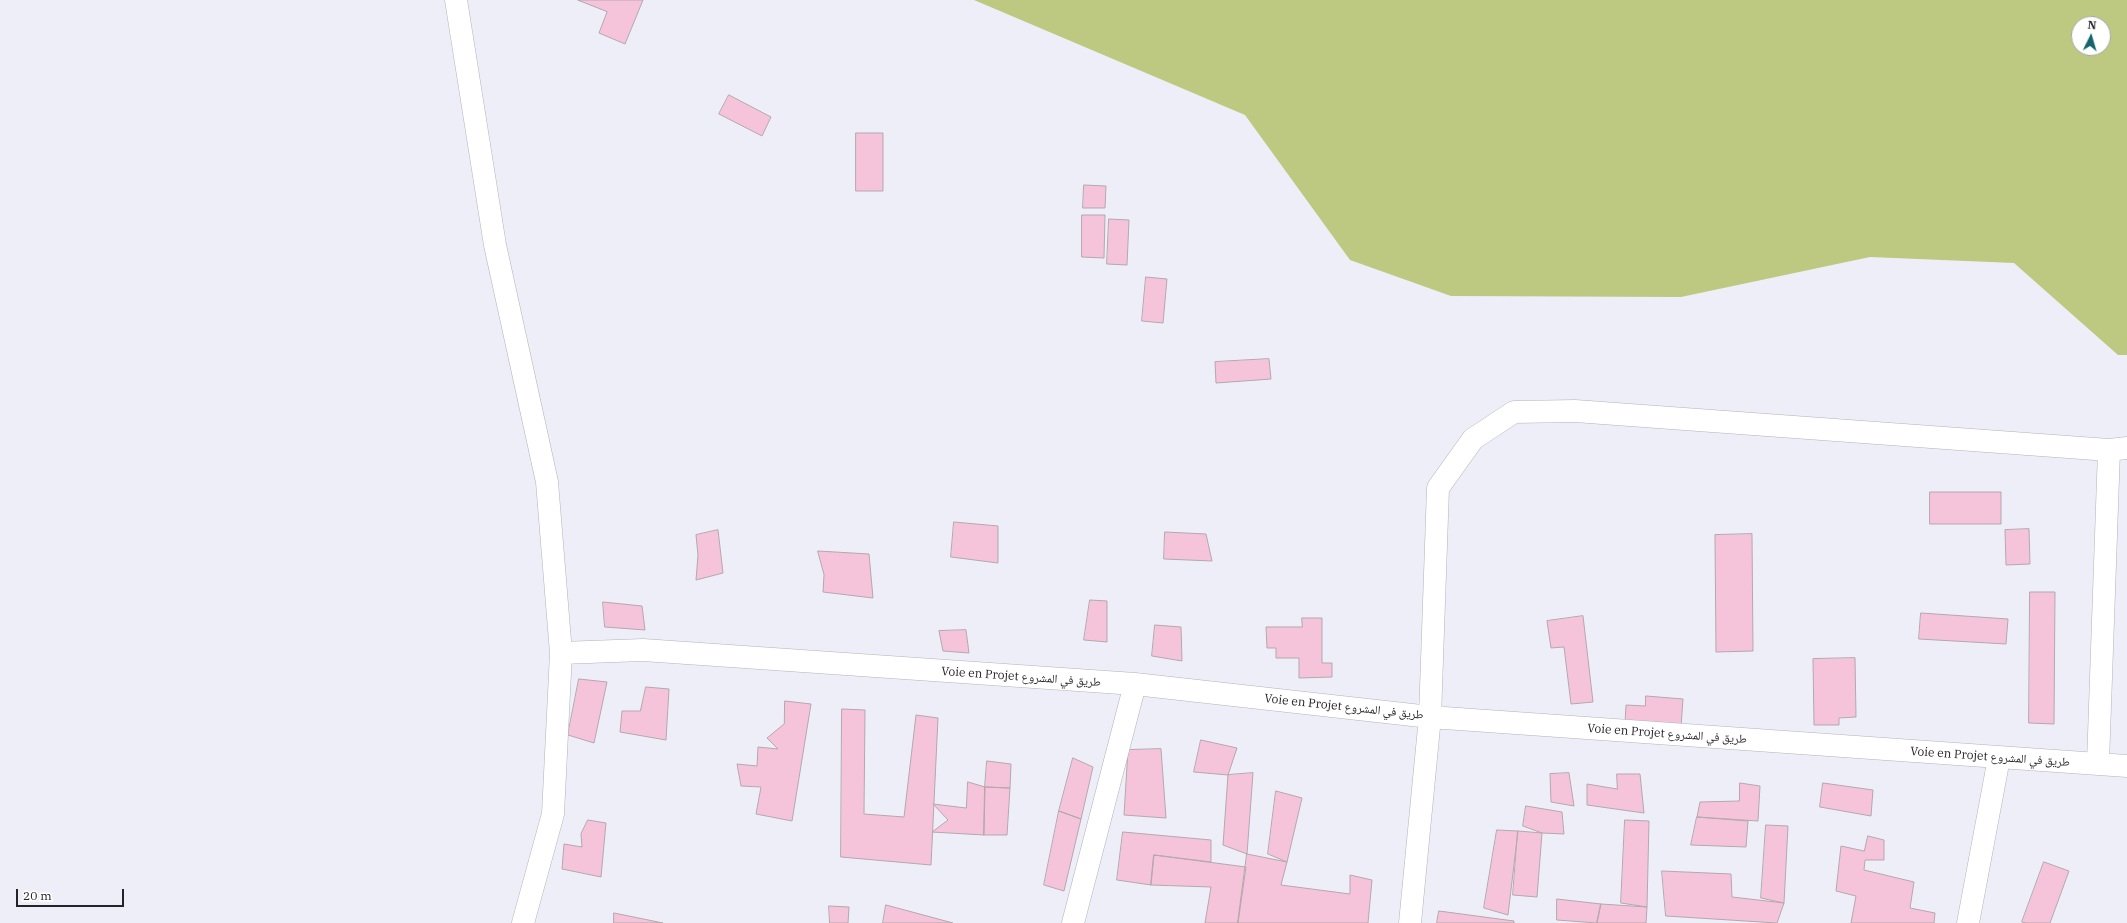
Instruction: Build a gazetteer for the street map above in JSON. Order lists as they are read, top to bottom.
{
  "streets": {
    "street": ["Voie en Projet طريق في المشروع"]
  },
  "scale_bar": "20 m",
  "north": "top"
}
